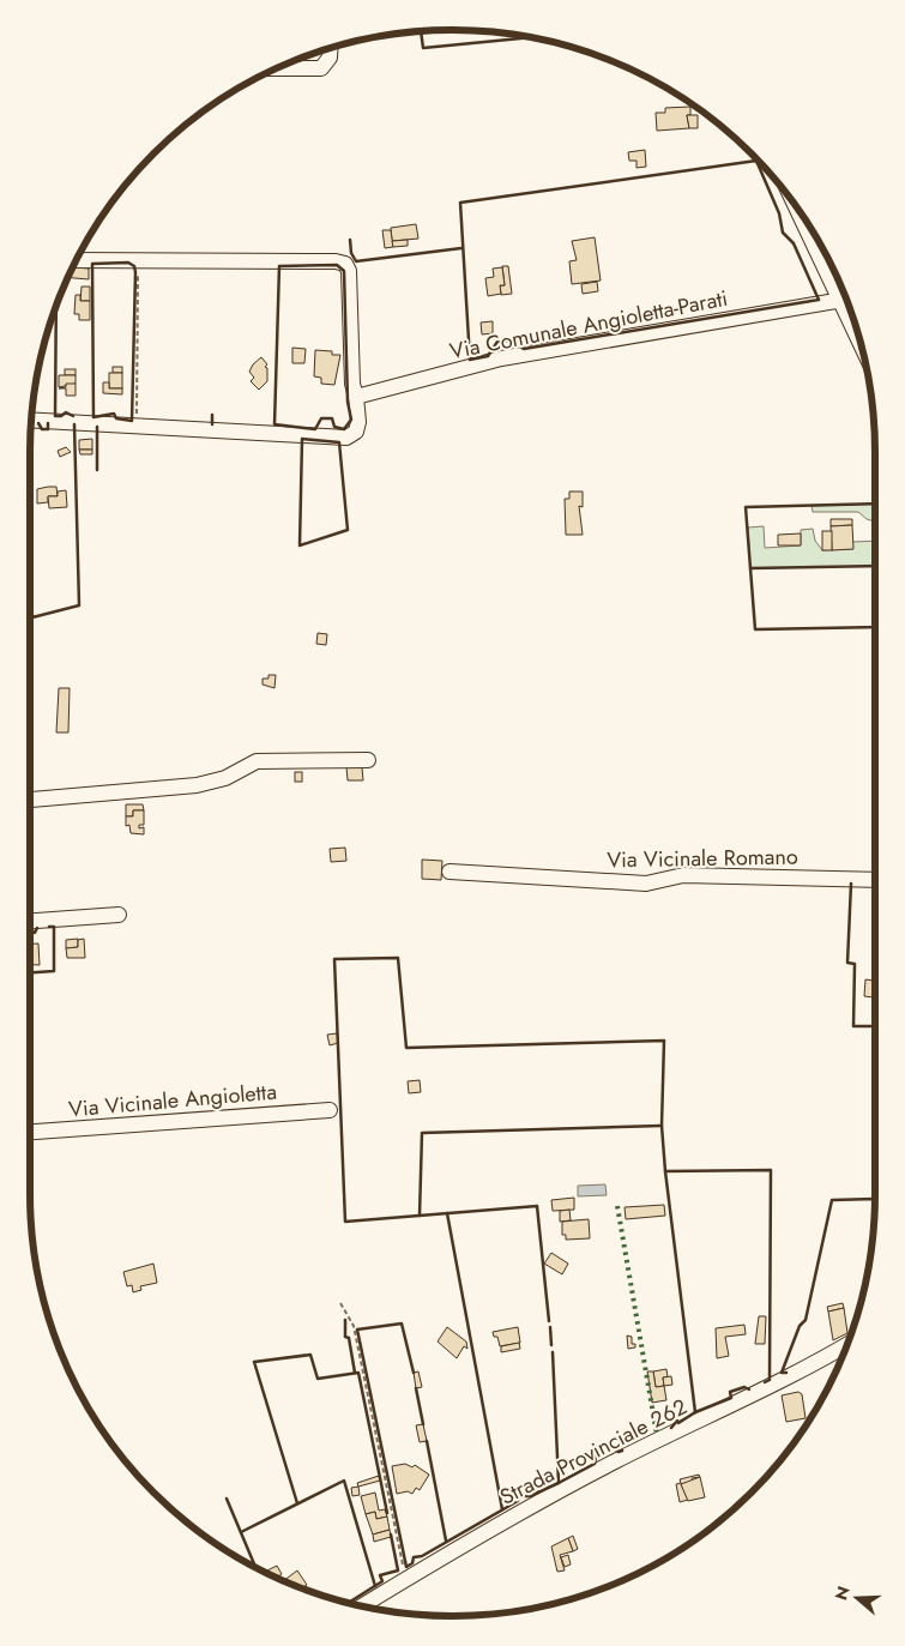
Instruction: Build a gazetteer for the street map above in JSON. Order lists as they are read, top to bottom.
{
  "streets": {
    "street": [
      "Via Comunale Angioletta-Parati",
      "Via Vicinale Romano",
      "Via Vicinale Angioletta",
      "Strada Provinciale 262"
    ]
  },
  "north": "left"
}
